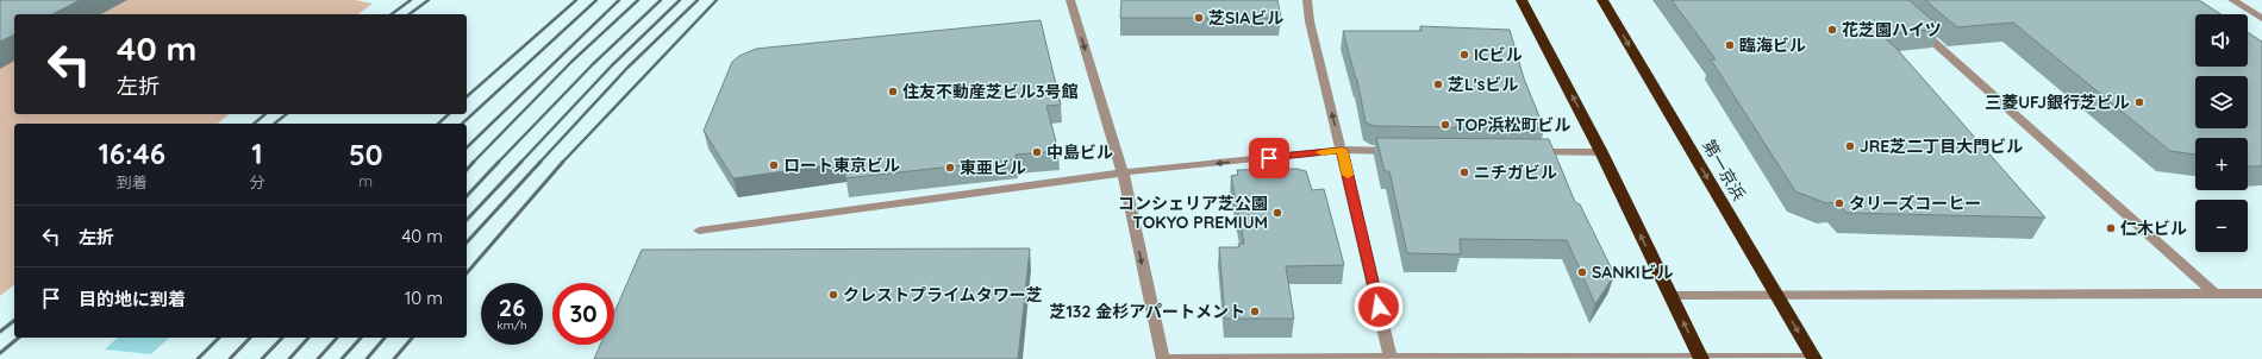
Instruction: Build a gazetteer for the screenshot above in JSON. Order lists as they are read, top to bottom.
{
  "streets": {
    "highway": ["第一京浜"]
  },
  "places": [
    "芝SIAビル",
    "花芝園ハイツ",
    "臨海ビル",
    "ICビル",
    "芝L'sビル",
    "住友不動産芝ビル3号館",
    "三菱UFJ銀行芝ビル",
    "TOP浜松町ビル",
    "JRE芝二丁目大門ビル",
    "中島ビル",
    "ロート東京ビル",
    "東亜ビル",
    "ニチガビル",
    "タリーズコーヒー",
    "コンシェリア芝公園 TOKYO PREMIUM",
    "仁木ビル",
    "SANKIビル",
    "クレストプライムタワー芝",
    "芝132 金杉アパートメント"
  ],
  "page": {
    "map_buttons": ["+", "−"],
    "turn": ["40 m", "左折"],
    "eta": [
      "16:46",
      "到着",
      "1",
      "分",
      "50",
      "m"
    ],
    "list": [
      {
        "name": "左折",
        "value": "40 m"
      },
      {
        "name": "目的地に到着",
        "value": "10 m"
      }
    ],
    "speed": "26 km/h",
    "limit": "30"
  }
}
